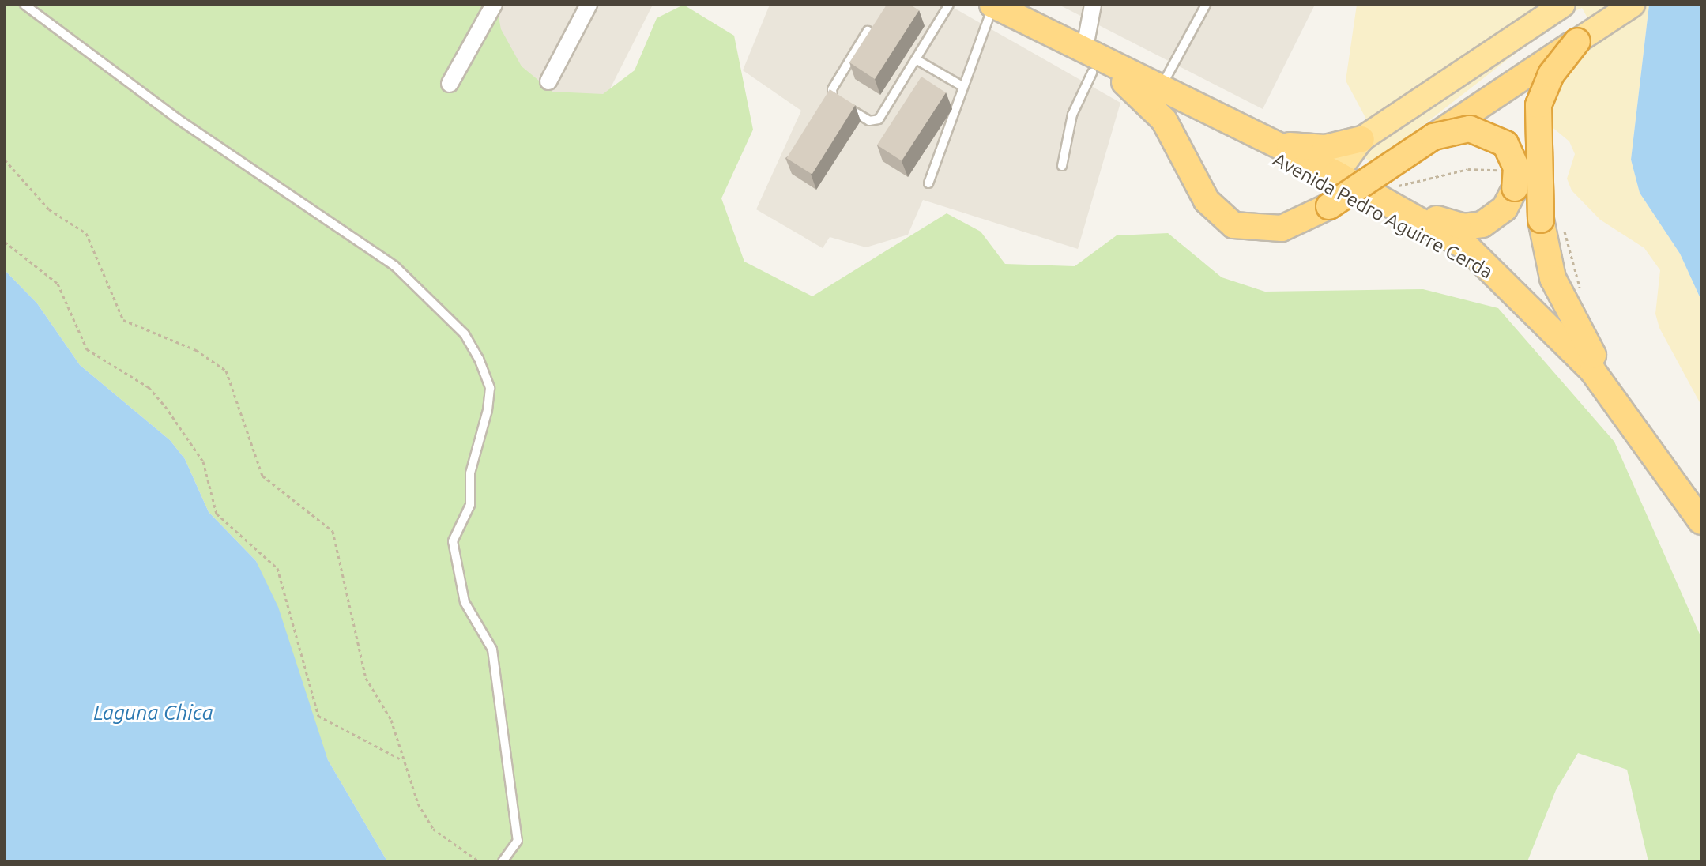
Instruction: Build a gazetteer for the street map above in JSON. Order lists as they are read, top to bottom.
{
  "streets": {
    "highway": ["Avenida Pedro Aguirre Cerda"]
  },
  "water": ["Laguna Chica"]
}
